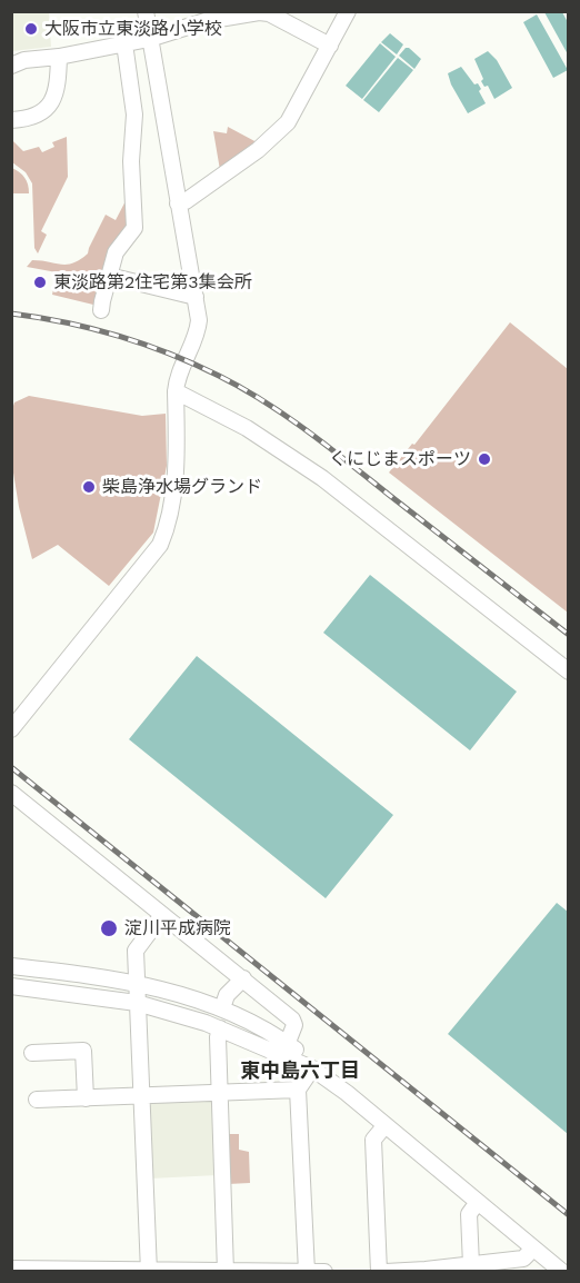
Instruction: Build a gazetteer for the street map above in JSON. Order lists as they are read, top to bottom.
{
  "districts": ["東中島六丁目"],
  "places": [
    "大阪市立東淡路小学校",
    "東淡路第2住宅第3集会所",
    "くにじまスポーツ",
    "柴島浄水場グランド",
    "淀川平成病院"
  ]
}
